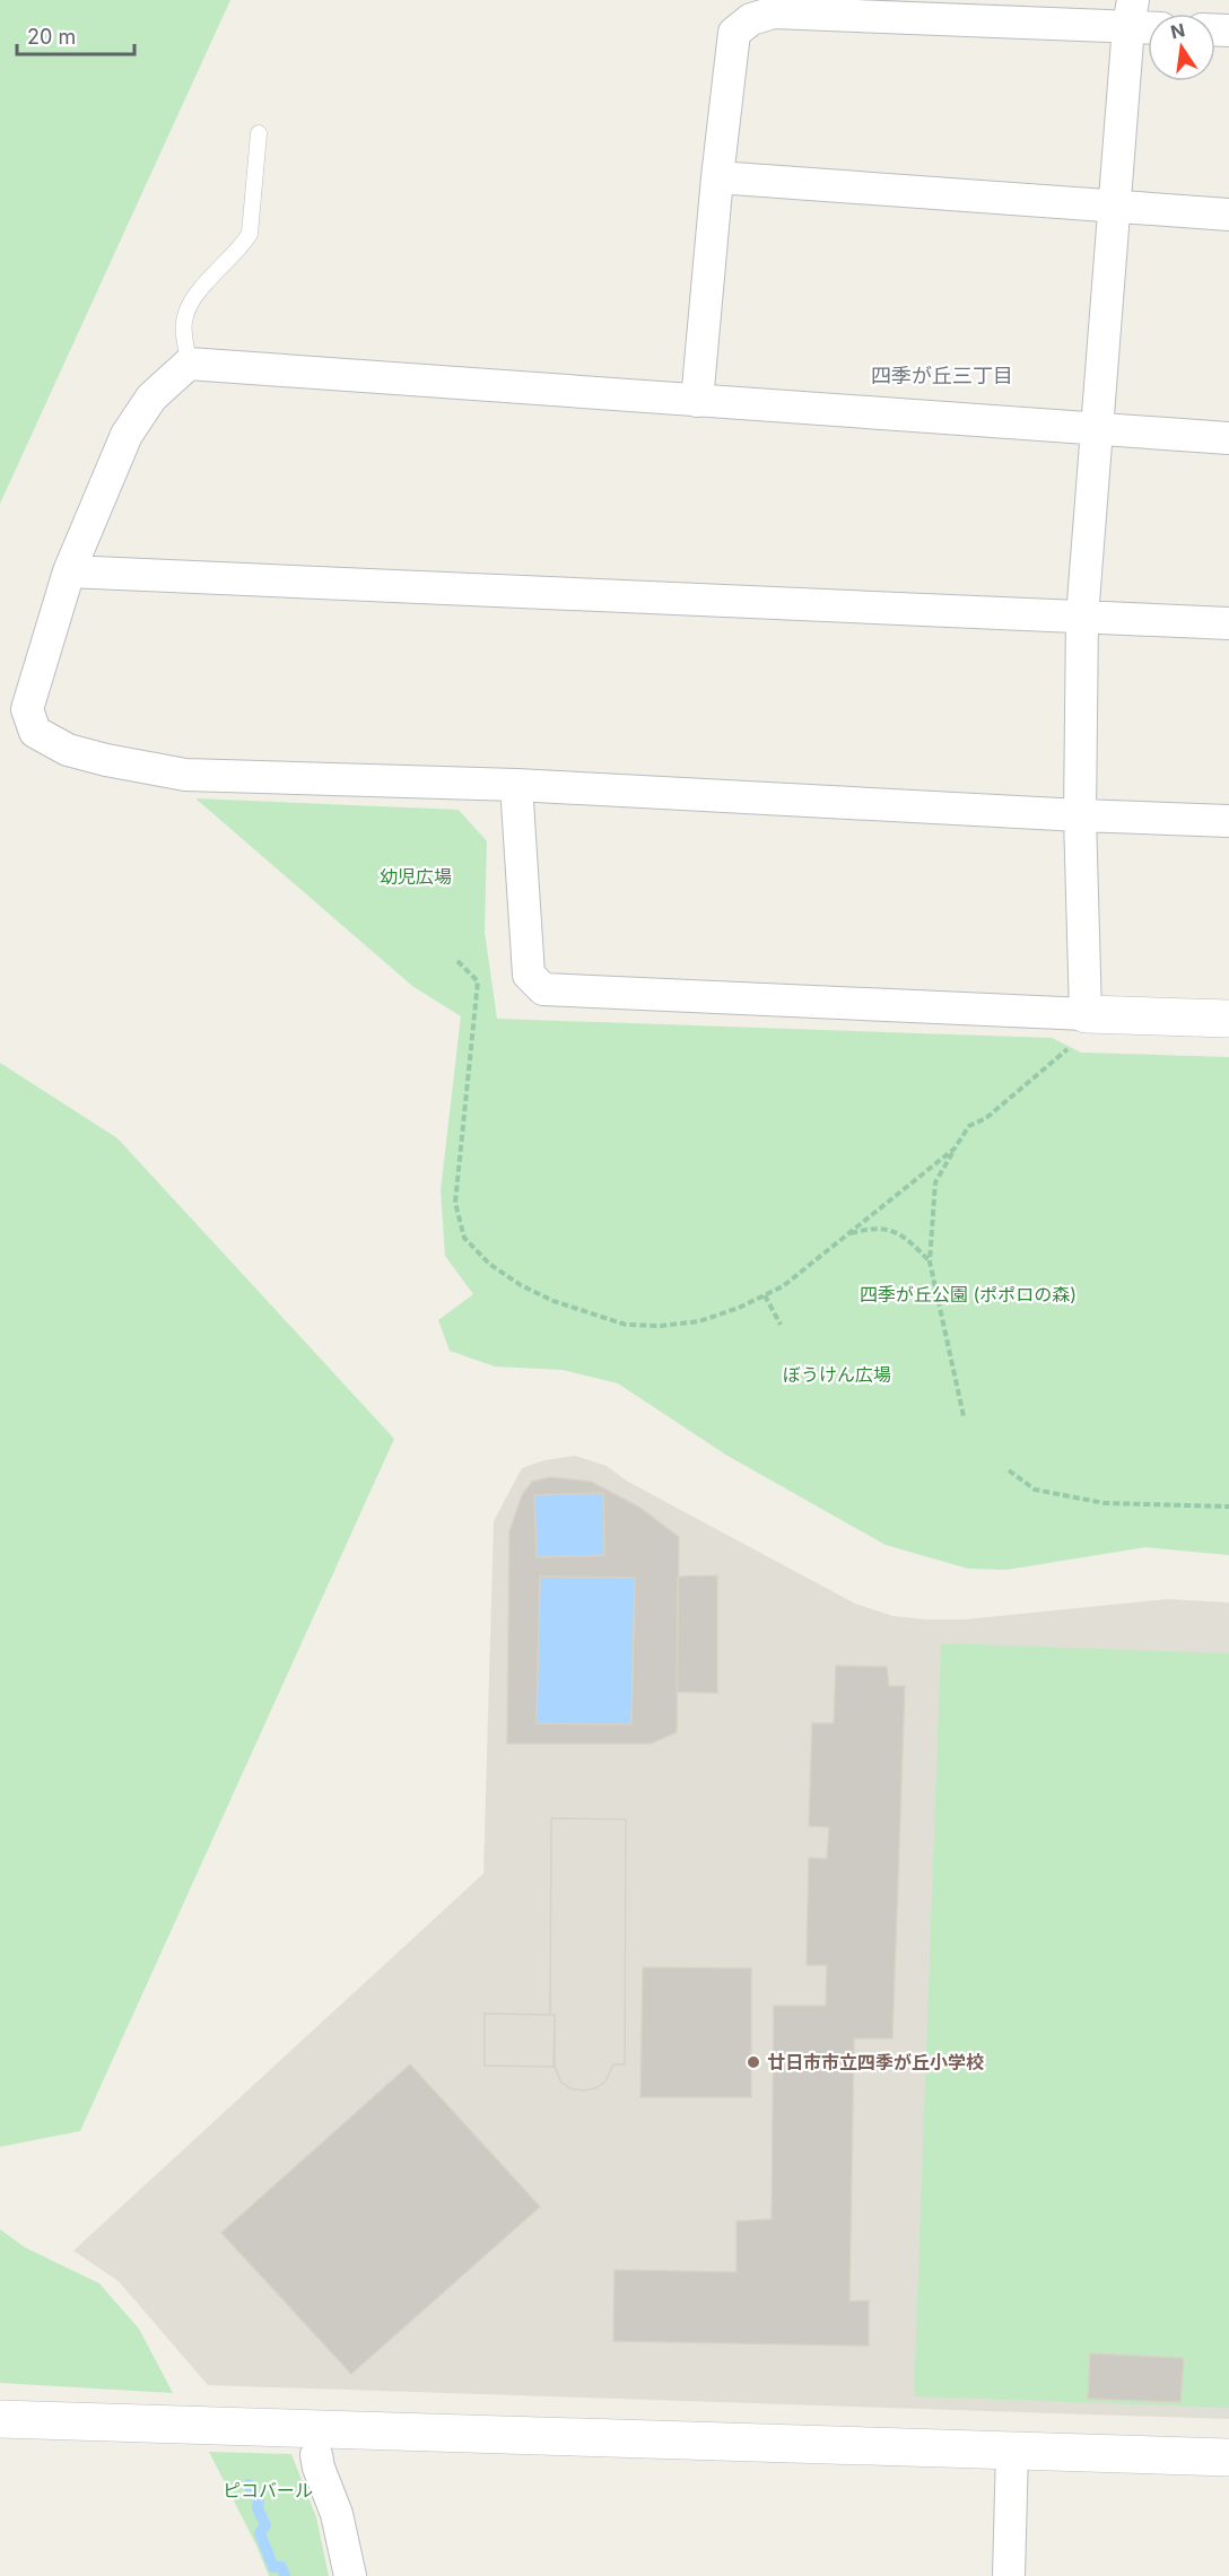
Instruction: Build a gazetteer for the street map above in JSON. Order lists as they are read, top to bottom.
{
  "districts": ["四季が丘三丁目"],
  "parks": [
    "幼児広場",
    "四季が丘公園 (ポポロの森)",
    "ぼうけん広場",
    "ピコバール"
  ],
  "places": ["廿日市市立四季が丘小学校"],
  "scale_bar": "20 m",
  "north": "top"
}
